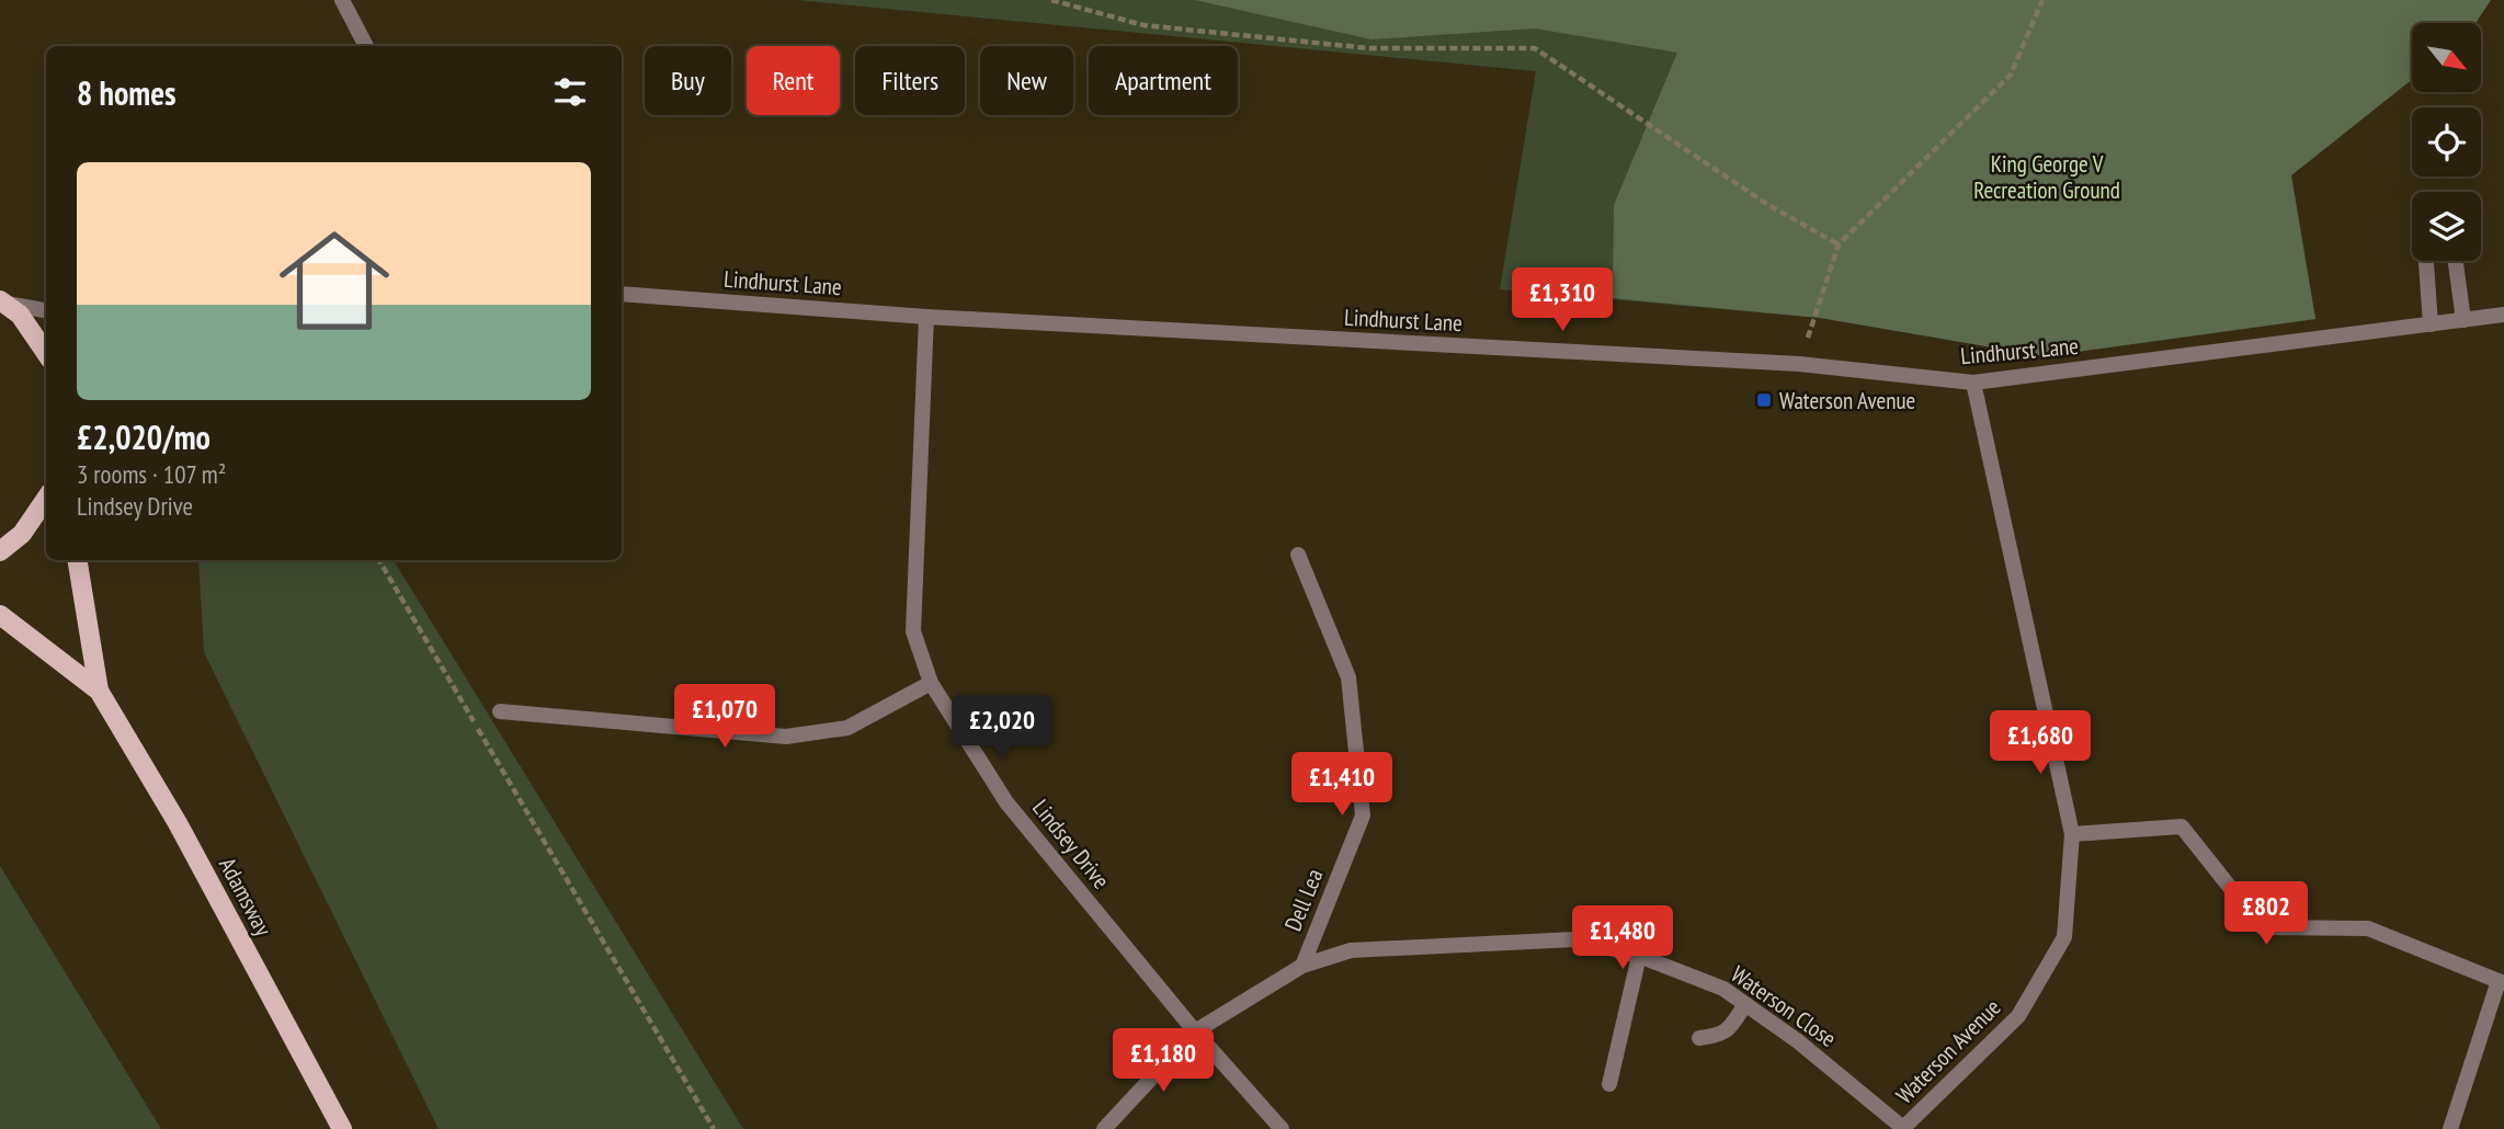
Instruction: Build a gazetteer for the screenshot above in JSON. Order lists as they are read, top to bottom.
{
  "streets": {
    "main road": ["Adamsway"],
    "street": [
      "Lindhurst Lane",
      "Lindsey Drive",
      "Dell Lea",
      "Waterson Close",
      "Waterson Avenue"
    ]
  },
  "crossings": [
    ["Lindhurst Lane", "Lindsey Drive"],
    ["Lindhurst Lane", "Waterson Avenue"],
    ["Lindsey Drive", "Dell Lea"],
    ["Dell Lea", "Waterson Close"],
    ["Waterson Close", "Waterson Avenue"]
  ],
  "parks": ["King George V Recreation Ground"],
  "places": {
    "transit": ["Waterson Avenue"]
  },
  "north": "bottom right",
  "page": {
    "chip": [
      "Buy",
      "Rent",
      "Filters",
      "New",
      "Apartment"
    ],
    "heading": "8 homes",
    "list": [
      {
        "name": "£2,020/mo",
        "note": "3 rooms · 107 m² · Lindsey Drive"
      }
    ],
    "price": [
      "£1,310",
      "£1,070",
      "£2,020",
      "£1,680",
      "£1,410",
      "£802",
      "£1,480",
      "£1,180"
    ]
  }
}
